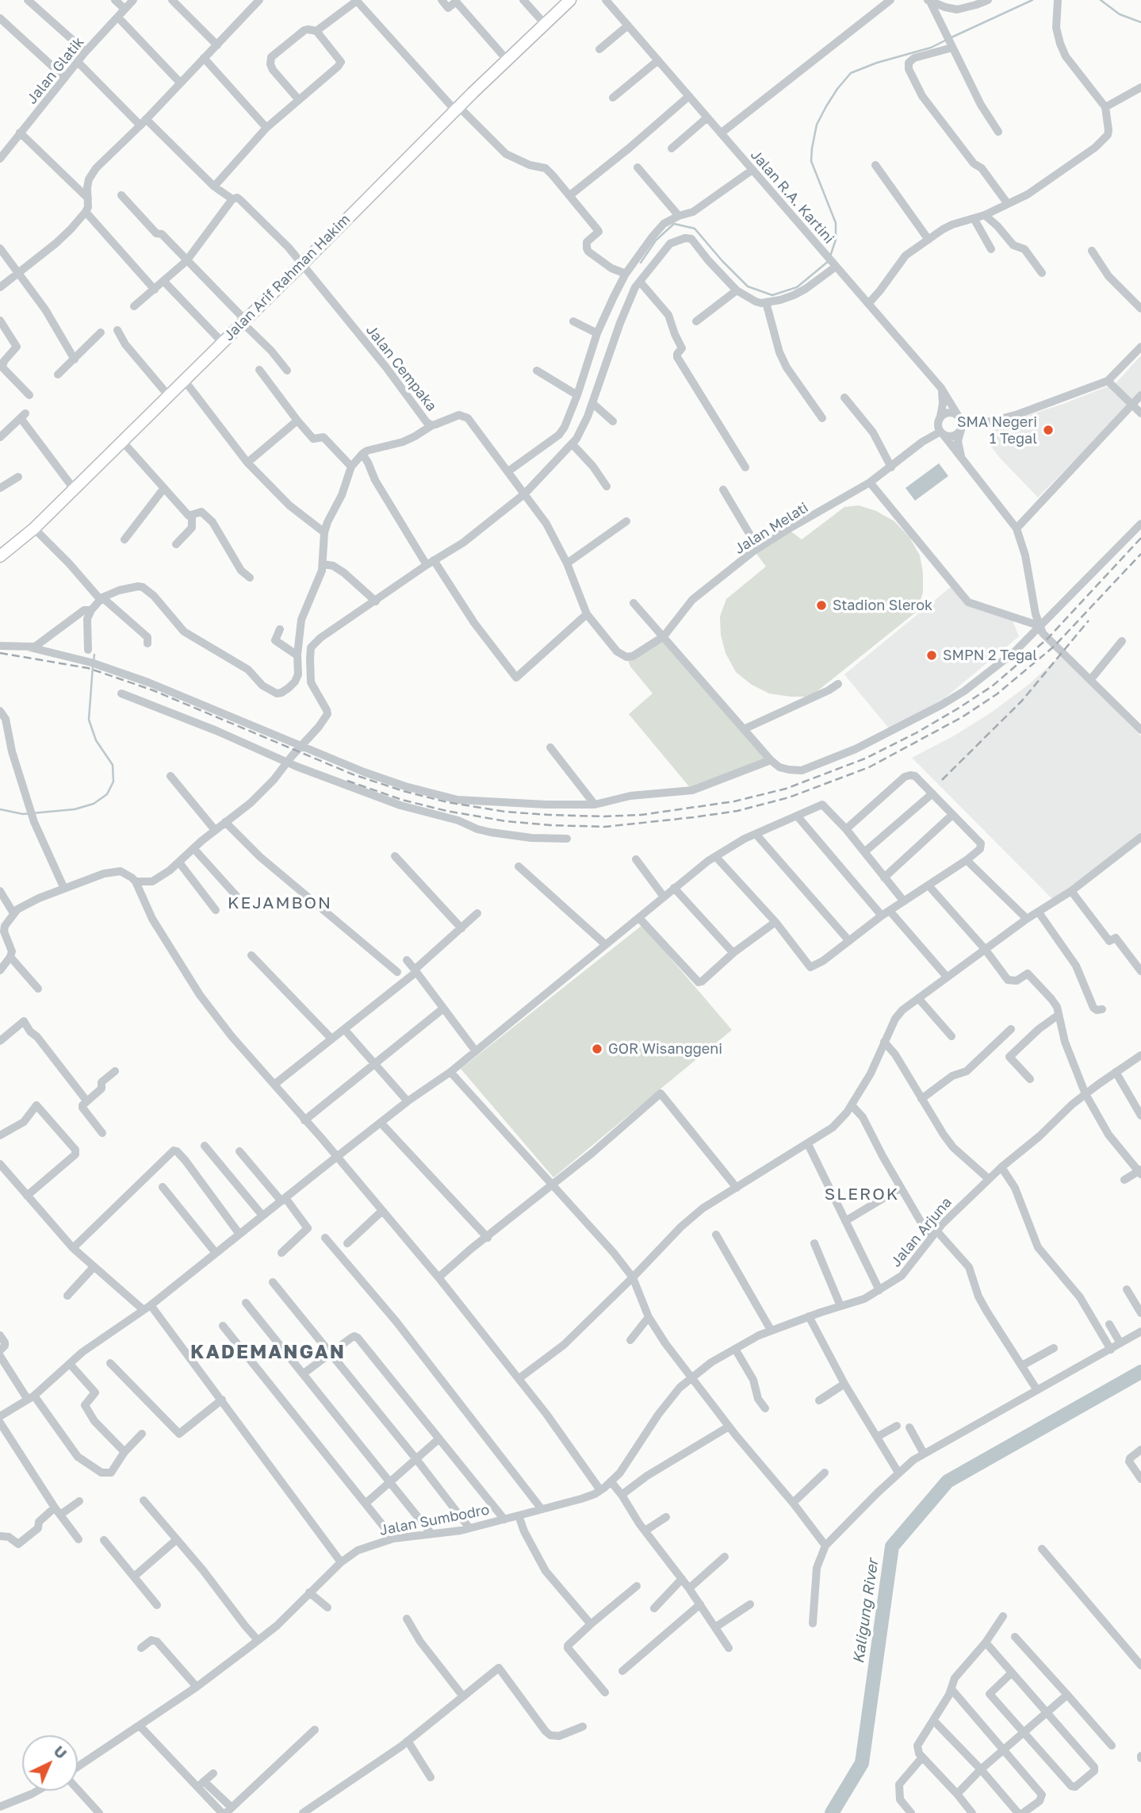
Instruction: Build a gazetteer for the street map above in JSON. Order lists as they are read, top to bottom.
{
  "streets": {
    "highway": ["Jalan Arif Rahman Hakim"],
    "street": [
      "Jalan Glatik",
      "Jalan R.A. Kartini",
      "Jalan Cempaka",
      "Jalan Melati",
      "Jalan Arjuna",
      "Jalan Sumbodro"
    ]
  },
  "crossings": [
    ["Jalan Glatik", "Jalan Cempaka"],
    ["Jalan R.A. Kartini", "Jalan Melati"],
    ["Jalan Arif Rahman Hakim", "Jalan Cempaka"],
    ["Jalan Cempaka", "Jalan Melati"],
    ["Jalan Arjuna", "Jalan Sumbodro"]
  ],
  "districts": ["KEJAMBON", "SLEROK", "KADEMANGAN"],
  "water": ["Kaligung River"],
  "places": [
    "SMA Negeri 1 Tegal",
    "Stadion Slerok",
    "SMPN 2 Tegal",
    "GOR Wisanggeni"
  ],
  "north": "top right"
}
